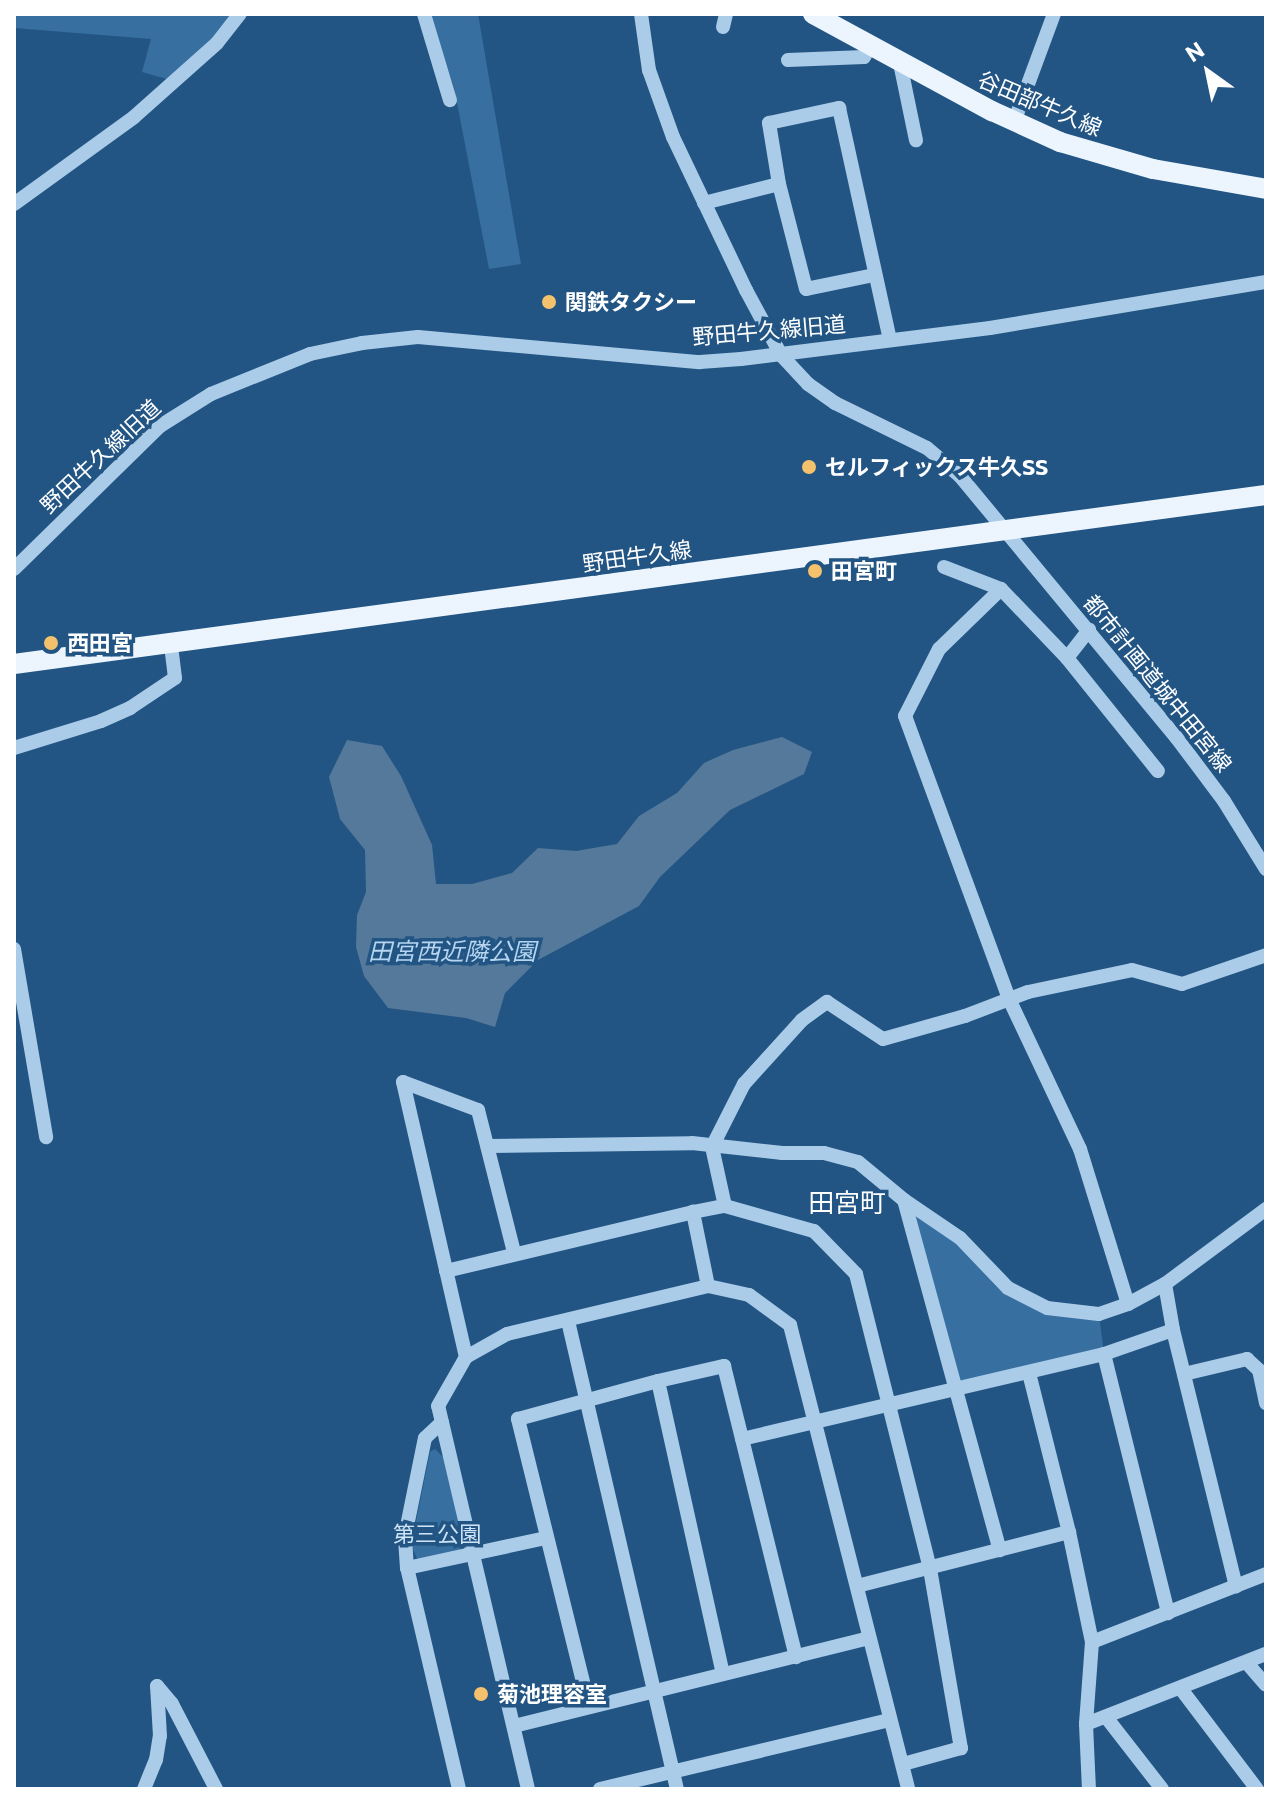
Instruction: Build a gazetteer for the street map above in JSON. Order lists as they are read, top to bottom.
{
  "streets": {
    "main road": ["谷田部牛久線", "野田牛久線"],
    "street": ["野田牛久線旧道", "都市計画道城中田宮線"]
  },
  "crossings": [
    ["野田牛久線旧道", "都市計画道城中田宮線"],
    ["野田牛久線", "都市計画道城中田宮線"]
  ],
  "districts": ["田宮町"],
  "water": ["田宮西近隣公園"],
  "parks": ["第三公園"],
  "places": [
    "関鉄タクシー",
    "セルフィックス牛久SS",
    "田宮町",
    "西田宮",
    "菊池理容室"
  ],
  "north": "top left"
}
